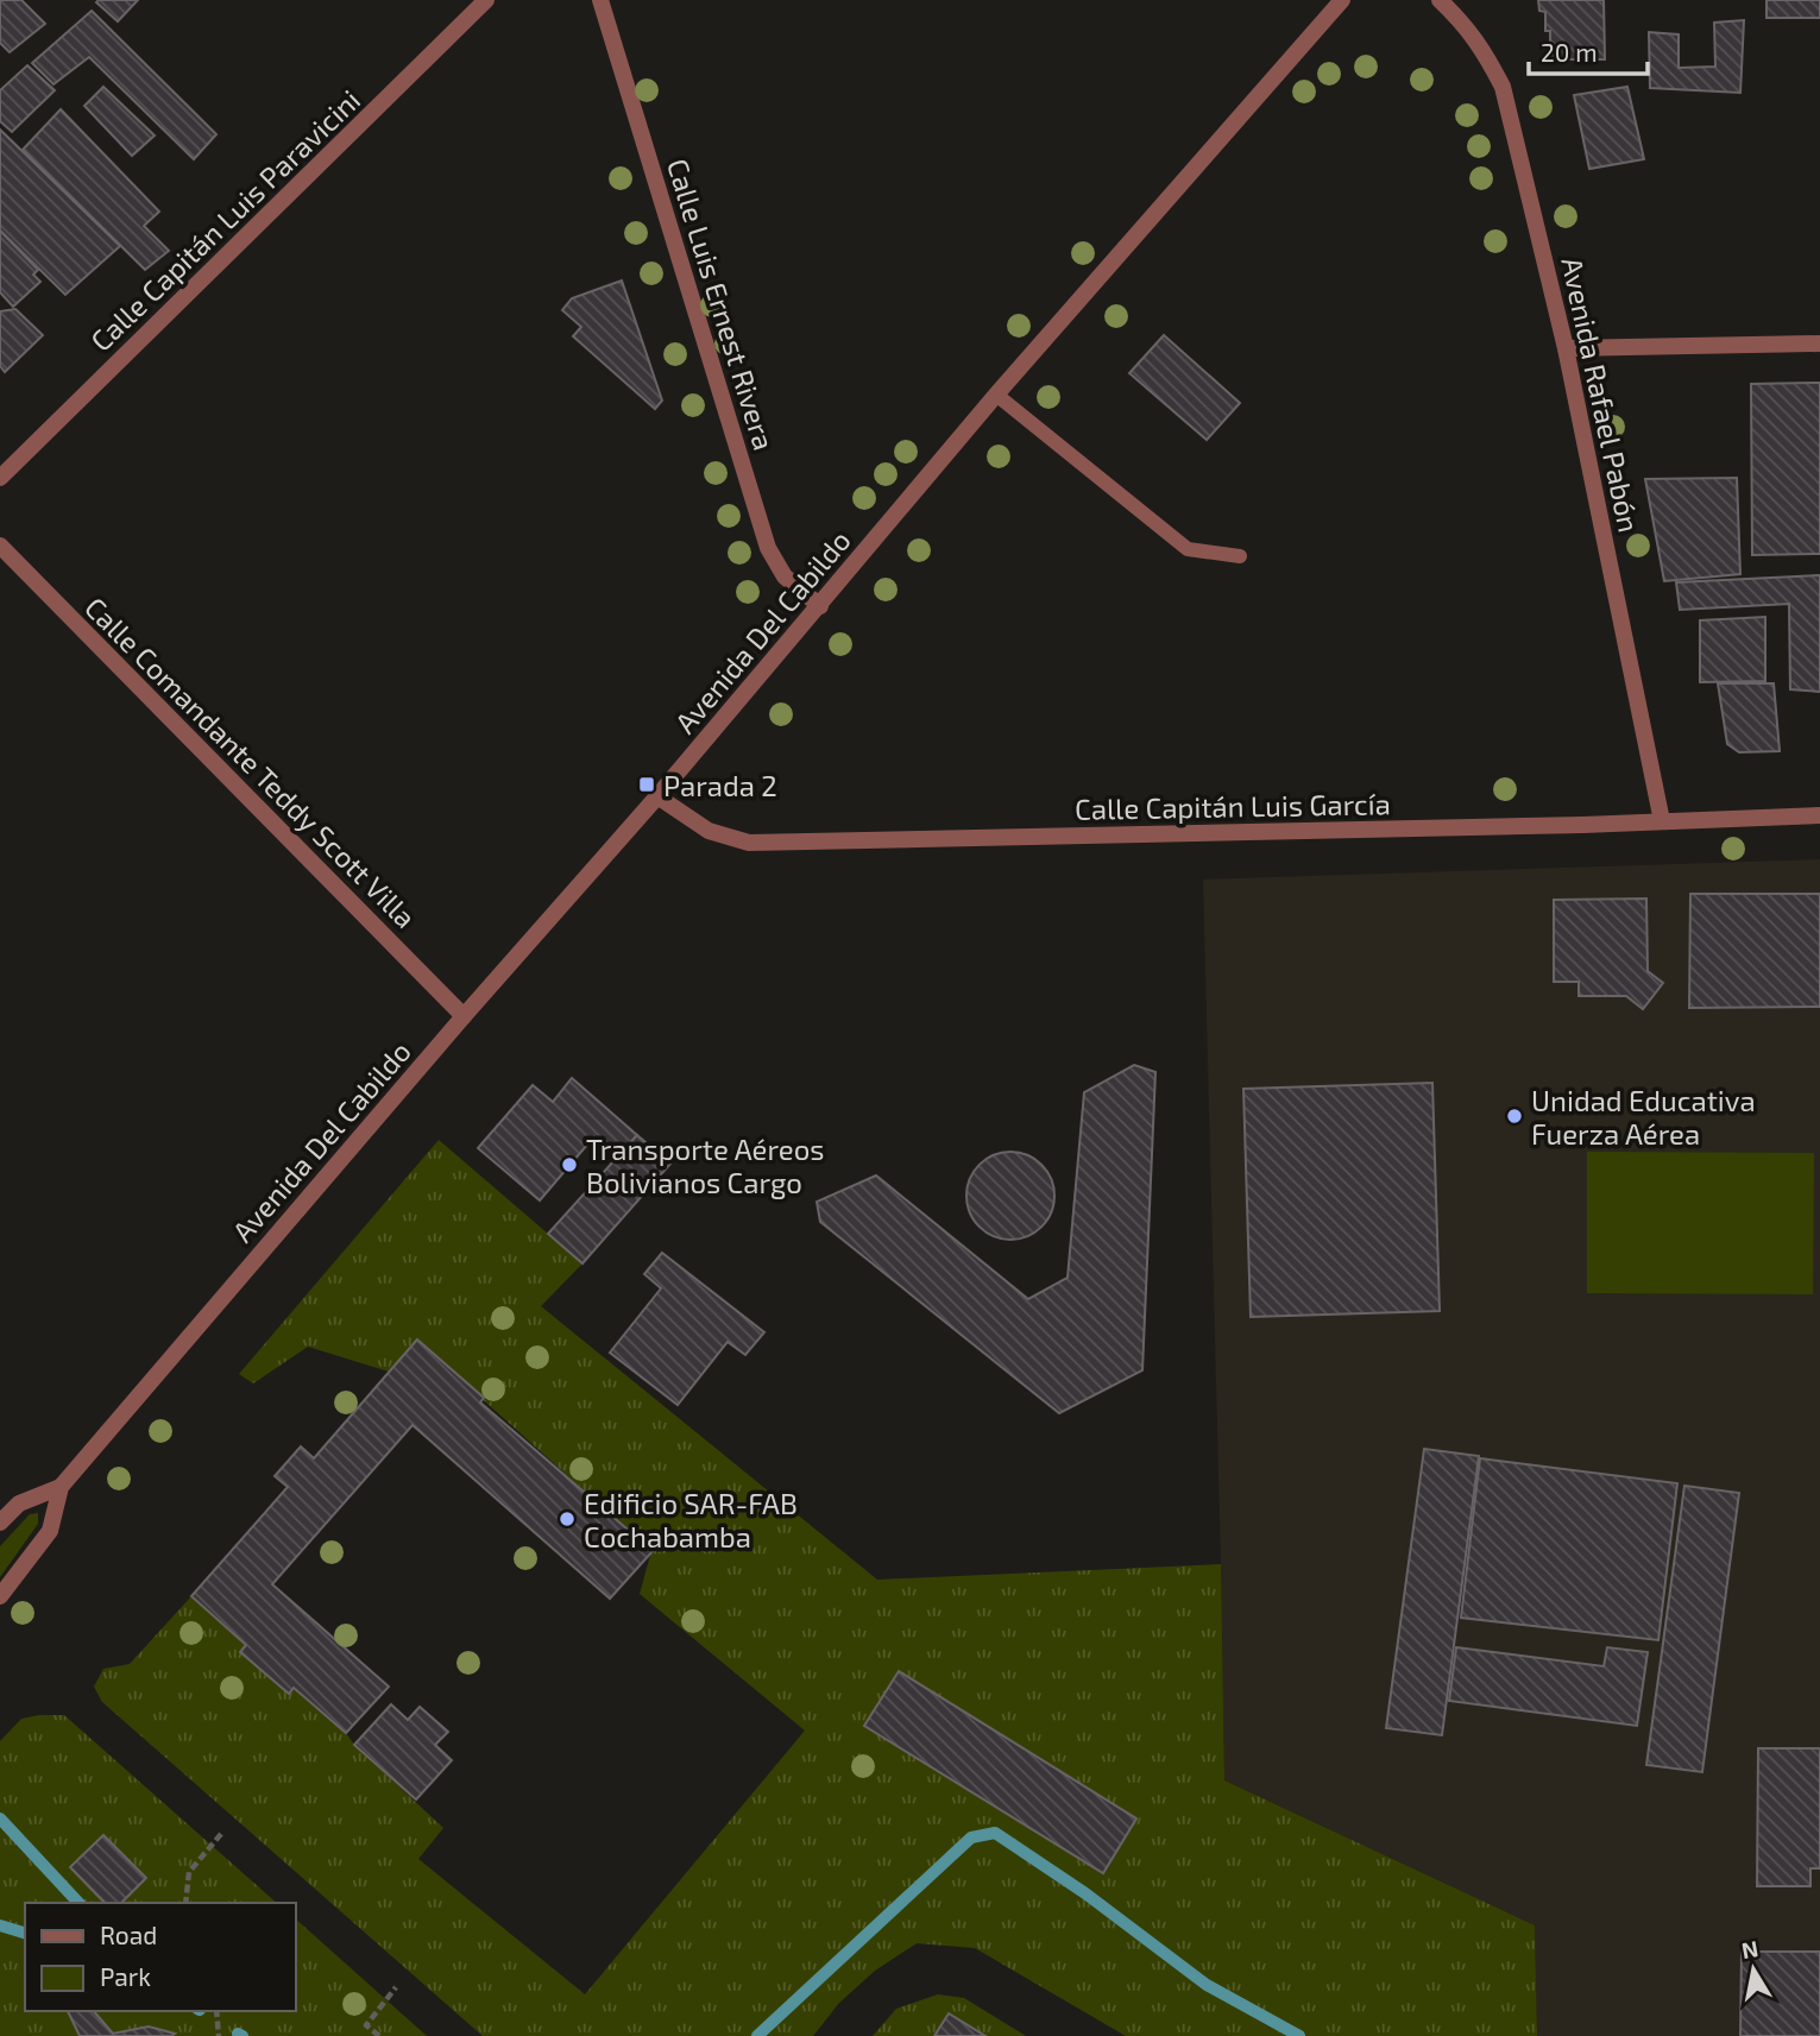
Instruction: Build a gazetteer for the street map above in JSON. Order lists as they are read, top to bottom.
{
  "streets": {
    "street": [
      "Calle Capitán Luis Paravicini",
      "Calle Luis Ernest Rivera",
      "Avenida Rafael Pabón",
      "Avenida Del Cabildo",
      "Calle Comandante Teddy Scott Villa",
      "Calle Capitán Luis García"
    ]
  },
  "crossings": [
    ["Calle Luis Ernest Rivera", "Avenida Del Cabildo"],
    ["Avenida Rafael Pabón", "Calle Capitán Luis García"],
    ["Avenida Del Cabildo", "Calle Comandante Teddy Scott Villa"],
    ["Avenida Del Cabildo", "Calle Capitán Luis García"]
  ],
  "places": {
    "transit": ["Parada 2"],
    "other": ["Unidad Educativa Fuerza Aérea", "Transporte Aéreos Bolivianos Cargo", "Edificio SAR-FAB Cochabamba"]
  },
  "legend": ["Road", "Park"],
  "scale_bar": "20 m",
  "north": "top"
}
